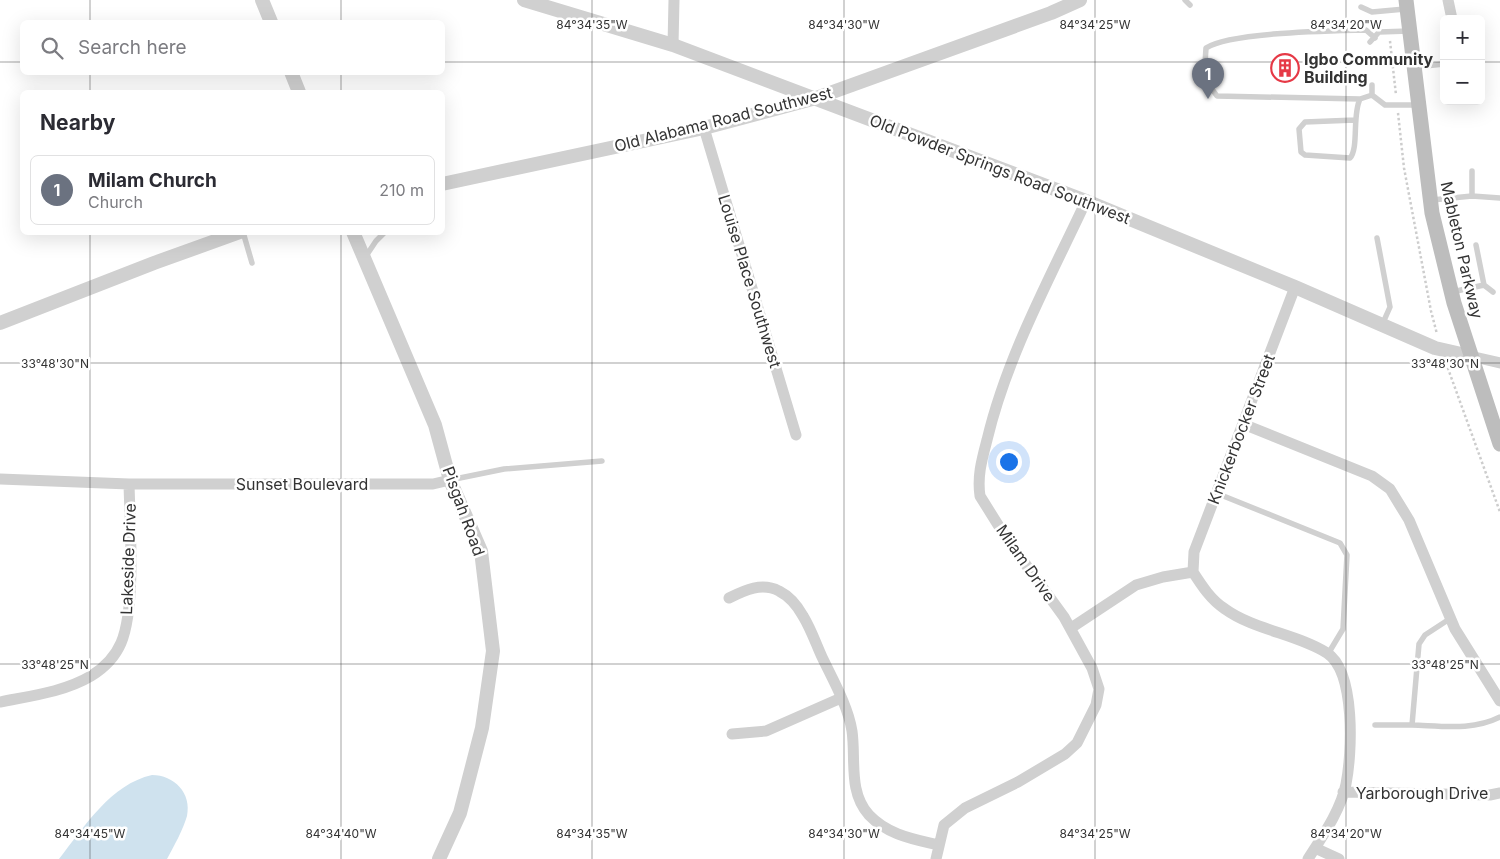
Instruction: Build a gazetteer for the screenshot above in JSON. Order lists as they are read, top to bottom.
{
  "streets": {
    "main road": ["Mableton Parkway"],
    "street": [
      "Old Alabama Road Southwest",
      "Old Powder Springs Road Southwest",
      "Louise Place Southwest",
      "Knickerbocker Street",
      "Sunset Boulevard",
      "Pisgah Road",
      "Lakeside Drive",
      "Milam Drive",
      "Yarborough Drive"
    ]
  },
  "crossings": [
    ["Old Alabama Road Southwest", "Old Powder Springs Road Southwest"],
    ["Old Alabama Road Southwest", "Louise Place Southwest"],
    ["Old Powder Springs Road Southwest", "Mableton Parkway"],
    ["Old Powder Springs Road Southwest", "Knickerbocker Street"],
    ["Old Powder Springs Road Southwest", "Milam Drive"],
    ["Sunset Boulevard", "Pisgah Road"],
    ["Sunset Boulevard", "Lakeside Drive"]
  ],
  "places": {
    "building": ["Igbo Community Building"]
  },
  "page": {
    "map_buttons": ["+", "−"],
    "search": "Search here",
    "pins": "1",
    "heading": "Nearby",
    "list": [
      {
        "mark": "1",
        "name": "Milam Church",
        "note": "Church",
        "value": "210 m"
      }
    ]
  },
  "coordinates": [
    "84°34'35\"W",
    "84°34'30\"W",
    "84°34'25\"W",
    "84°34'20\"W",
    "33°48'30\"N",
    "33°48'25\"N",
    "84°34'45\"W",
    "84°34'40\"W"
  ]
}
